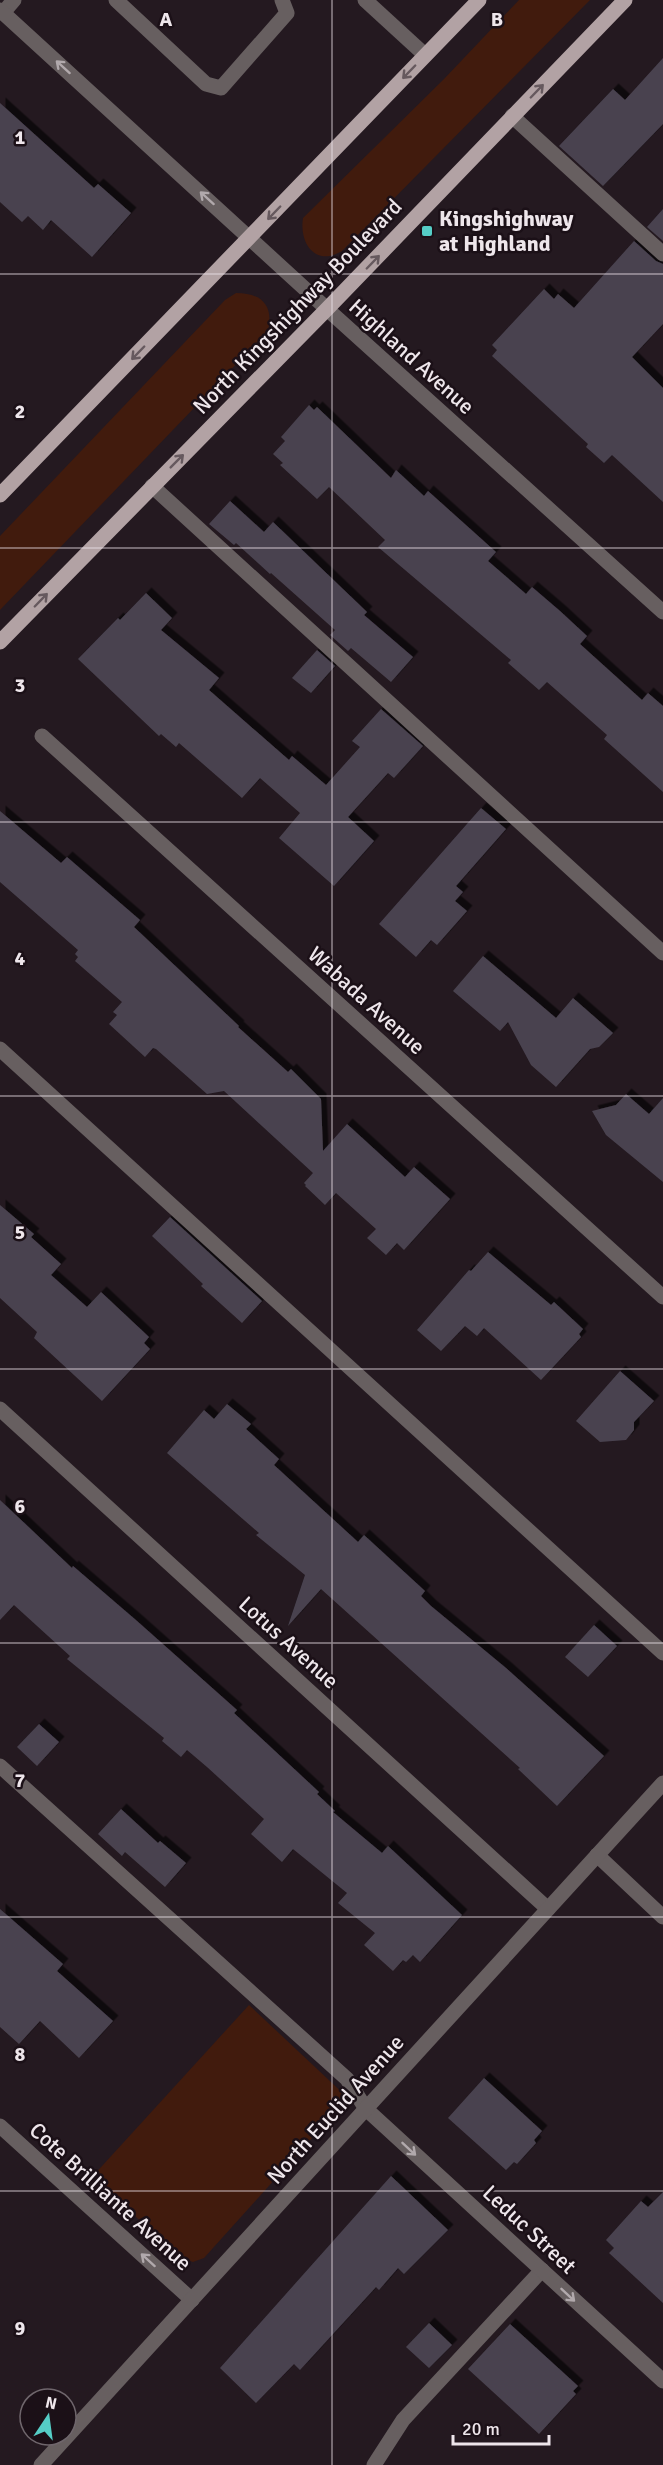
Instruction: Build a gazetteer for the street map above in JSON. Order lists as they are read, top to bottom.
{
  "streets": {
    "main road": ["North Kingshighway Boulevard"],
    "street": [
      "Highland Avenue",
      "Wabada Avenue",
      "Lotus Avenue",
      "North Euclid Avenue",
      "Cote Brilliante Avenue",
      "Leduc Street"
    ]
  },
  "crossings": [
    ["North Kingshighway Boulevard", "Highland Avenue"],
    ["Lotus Avenue", "North Euclid Avenue"],
    ["North Euclid Avenue", "Cote Brilliante Avenue"],
    ["North Euclid Avenue", "Leduc Street"]
  ],
  "one_way": ["Highland Avenue", "Cote Brilliante Avenue", "Leduc Street"],
  "places": {
    "transit": ["Kingshighway at Highland"]
  },
  "scale_bar": "20 m",
  "north": "top",
  "grid": {
    "columns": ["A", "B"],
    "rows": [
      "1",
      "2",
      "3",
      "4",
      "5",
      "6",
      "7",
      "8",
      "9"
    ]
  }
}
